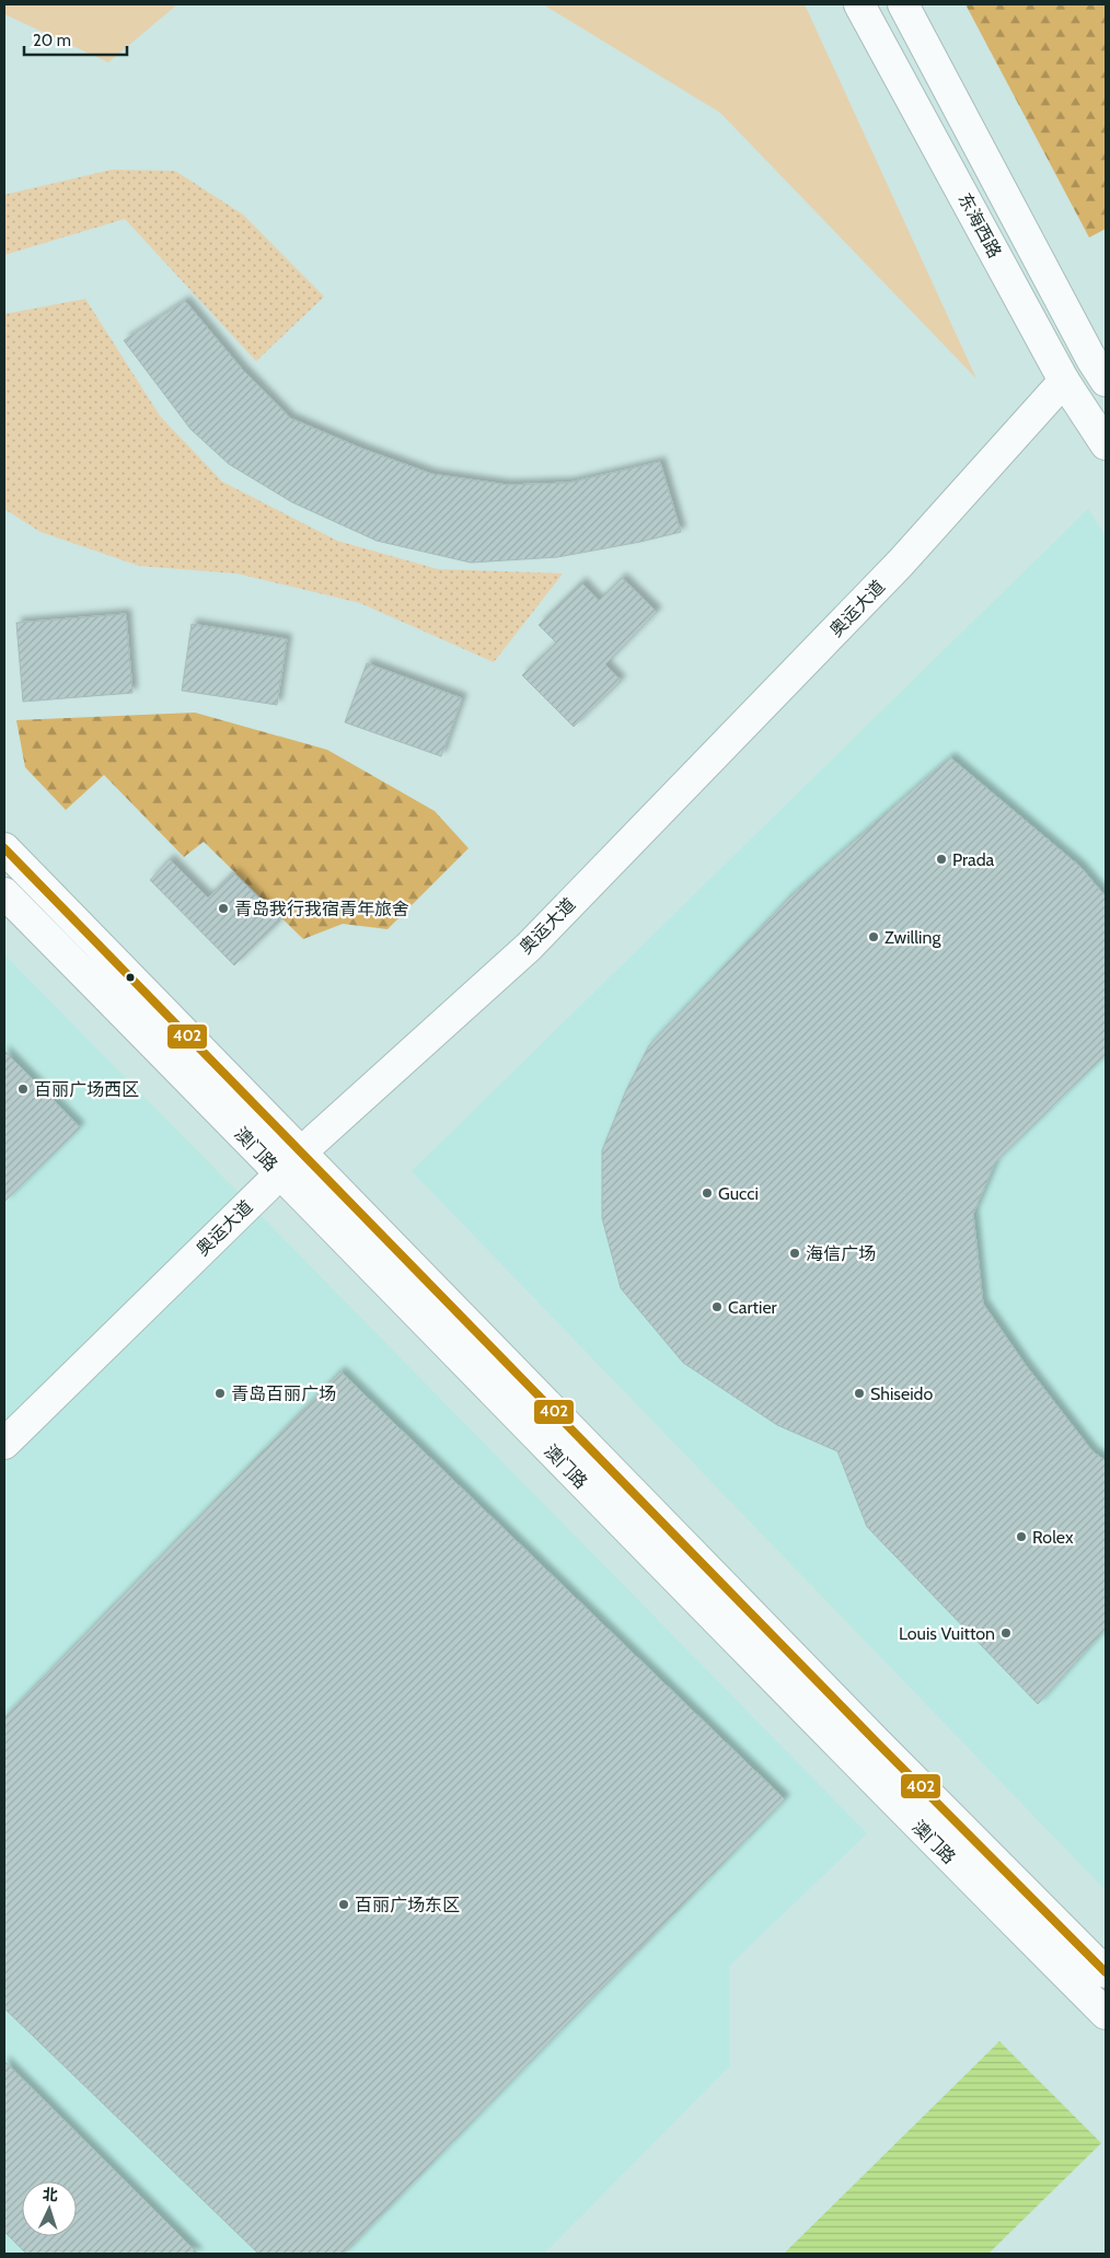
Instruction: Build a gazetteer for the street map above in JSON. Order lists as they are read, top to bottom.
{
  "streets": {
    "main road": ["东海西路", "奥运大道", "澳门路"]
  },
  "crossings": [
    ["东海西路", "奥运大道"],
    ["奥运大道", "澳门路"]
  ],
  "places": [
    "Prada",
    "青岛我行我宿青年旅舍",
    "Zwilling",
    "百丽广场西区",
    "Gucci",
    "海信广场",
    "Cartier",
    "青岛百丽广场",
    "Shiseido",
    "Rolex",
    "Louis Vuitton",
    "百丽广场东区"
  ],
  "lines": ["transit line 402"],
  "scale_bar": "20 m",
  "north": "top"
}
